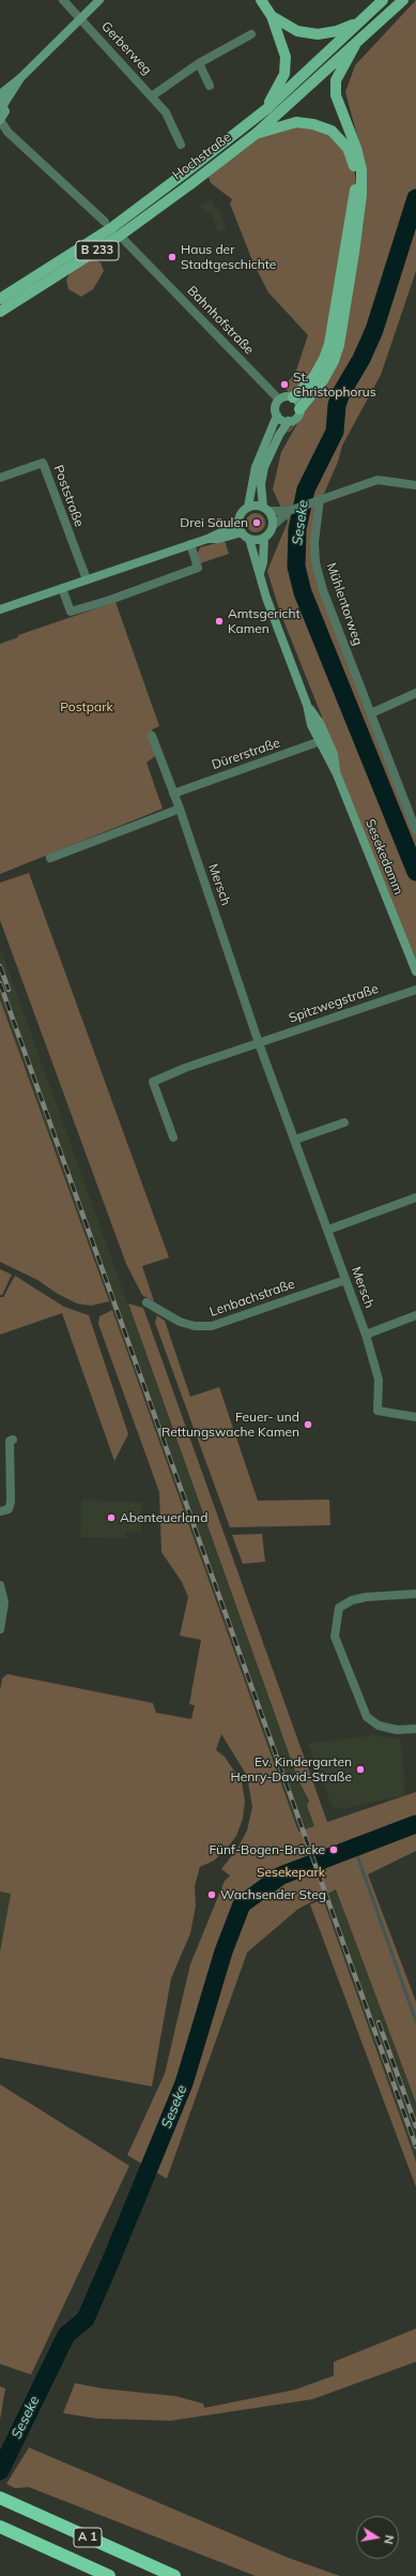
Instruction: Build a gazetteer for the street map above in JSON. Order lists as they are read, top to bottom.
{
  "streets": {
    "highway": ["A 1"],
    "main road": ["Hochstraße", "B 233"],
    "street": [
      "Gerberweg",
      "Bahnhofstraße",
      "Poststraße",
      "Mühlentorweg",
      "Dürerstraße",
      "Sesekedamm",
      "Mersch",
      "Spitzwegstraße",
      "Lenbachstraße"
    ]
  },
  "crossings": [
    ["Dürerstraße", "Sesekedamm"],
    ["Dürerstraße", "Mersch"],
    ["Mersch", "Spitzwegstraße"],
    ["Mersch", "Lenbachstraße"]
  ],
  "water": ["Seseke"],
  "parks": ["Postpark", "Sesekepark"],
  "places": [
    "Haus der Stadtgeschichte",
    "St. Christophorus",
    "Drei Säulen",
    "Amtsgericht Kamen",
    "Feuer- und Rettungswache Kamen",
    "Abenteuerland",
    "Ev. Kindergarten Henry-David-Straße",
    "Fünf-Bogen-Brücke",
    "Wachsender Steg"
  ],
  "north": "right"
}
